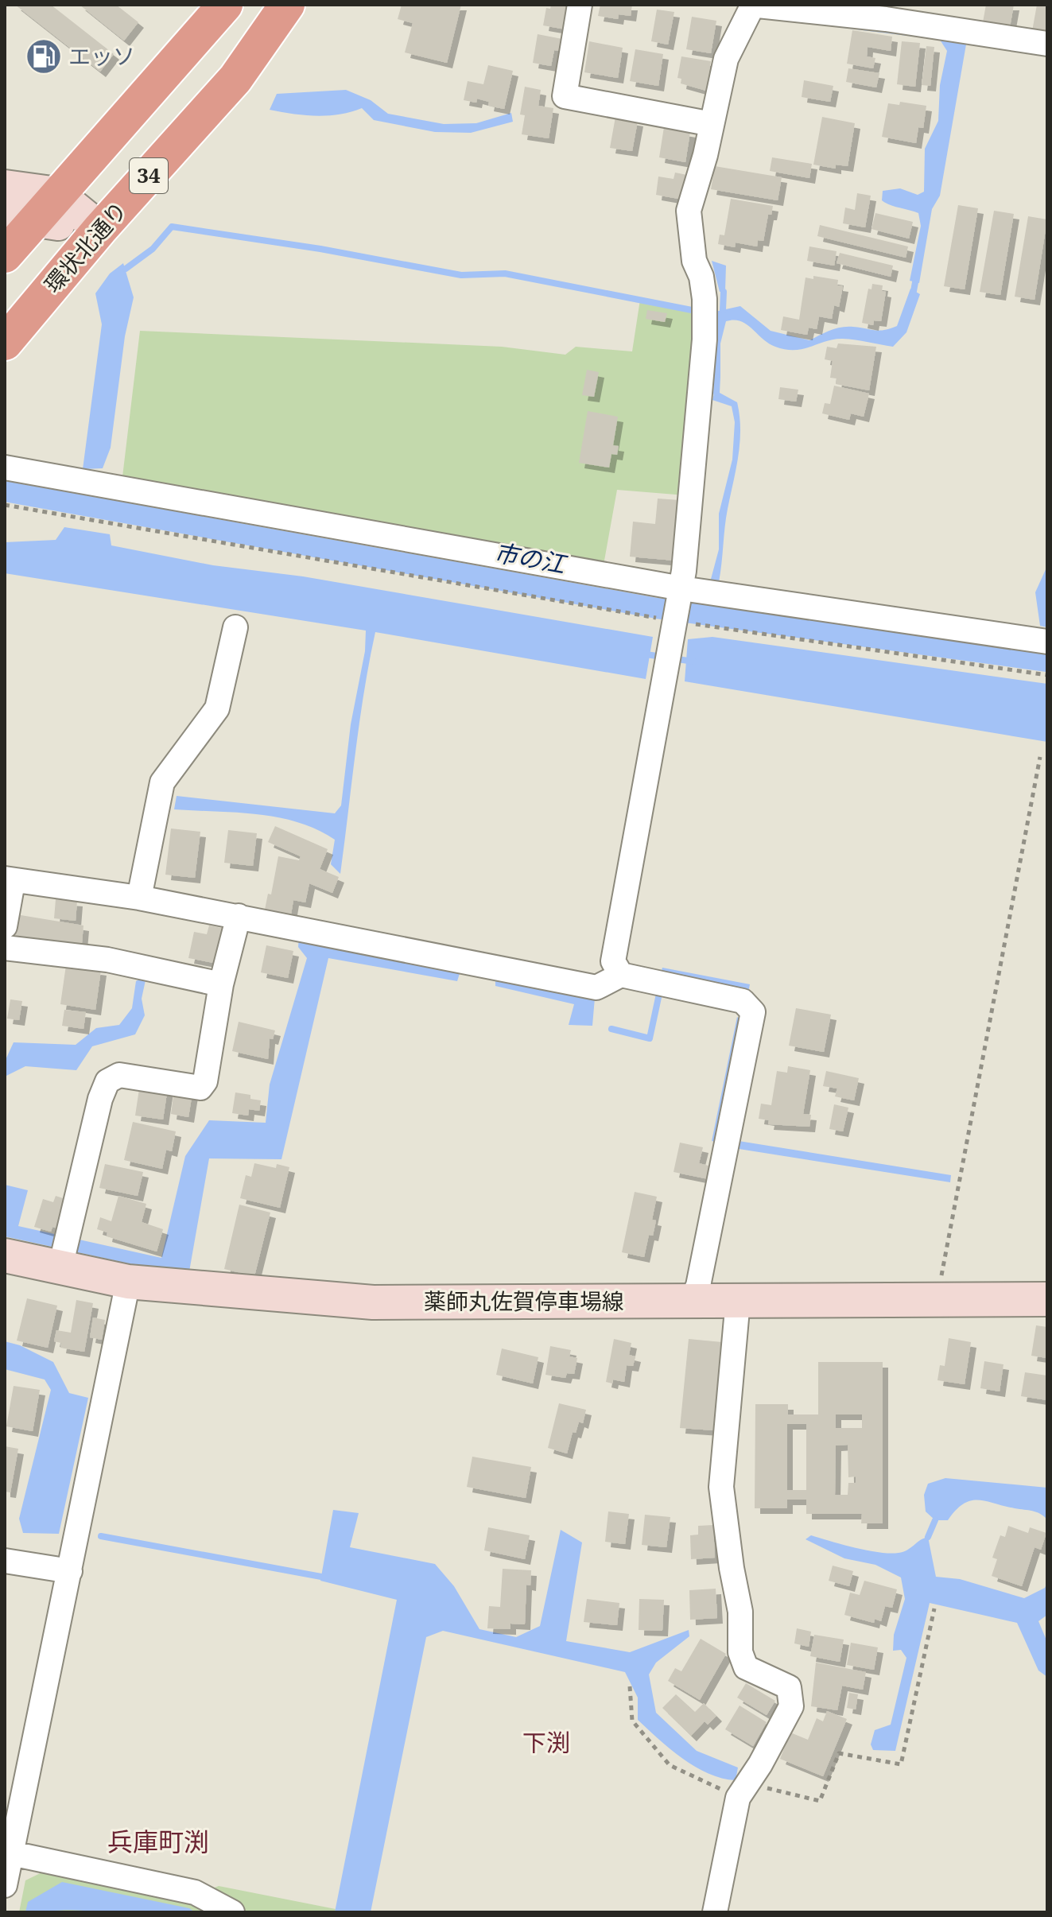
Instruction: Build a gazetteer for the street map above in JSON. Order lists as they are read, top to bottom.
{
  "streets": {
    "highway": ["34", "環状北通り"],
    "main road": ["薬師丸佐賀停車場線"]
  },
  "districts": ["下渕", "兵庫町渕"],
  "water": ["市の江"],
  "places": {
    "fuel station": ["エッソ"]
  }
}
